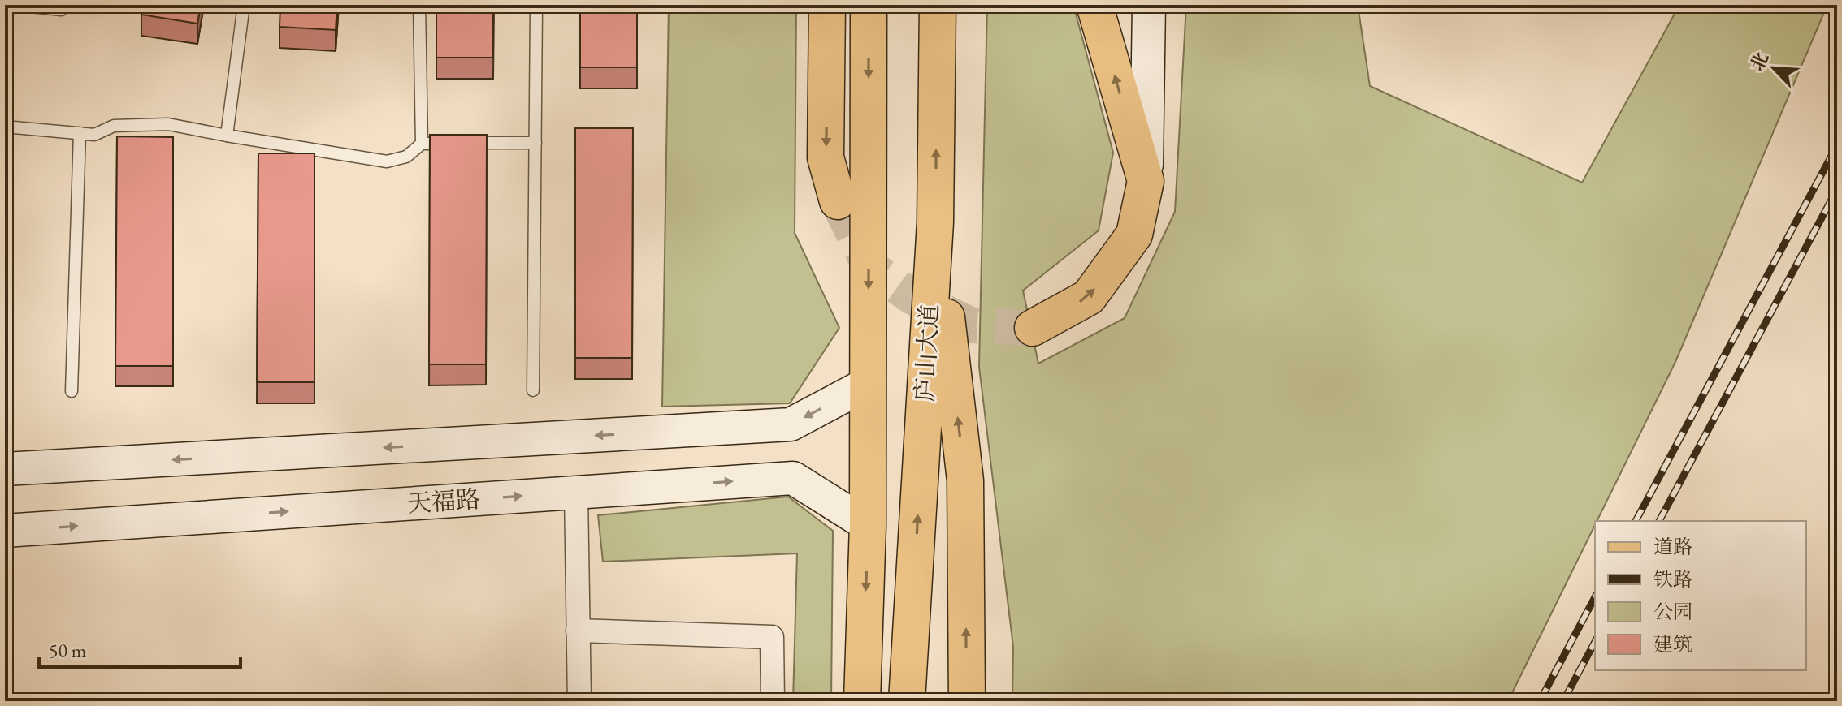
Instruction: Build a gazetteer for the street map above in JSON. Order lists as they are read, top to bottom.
{
  "streets": {
    "main road": ["庐山大道"],
    "street": ["天福路"]
  },
  "legend": [
    "道路",
    "铁路",
    "公园",
    "建筑"
  ],
  "scale_bar": "50 m",
  "north": "top left"
}
